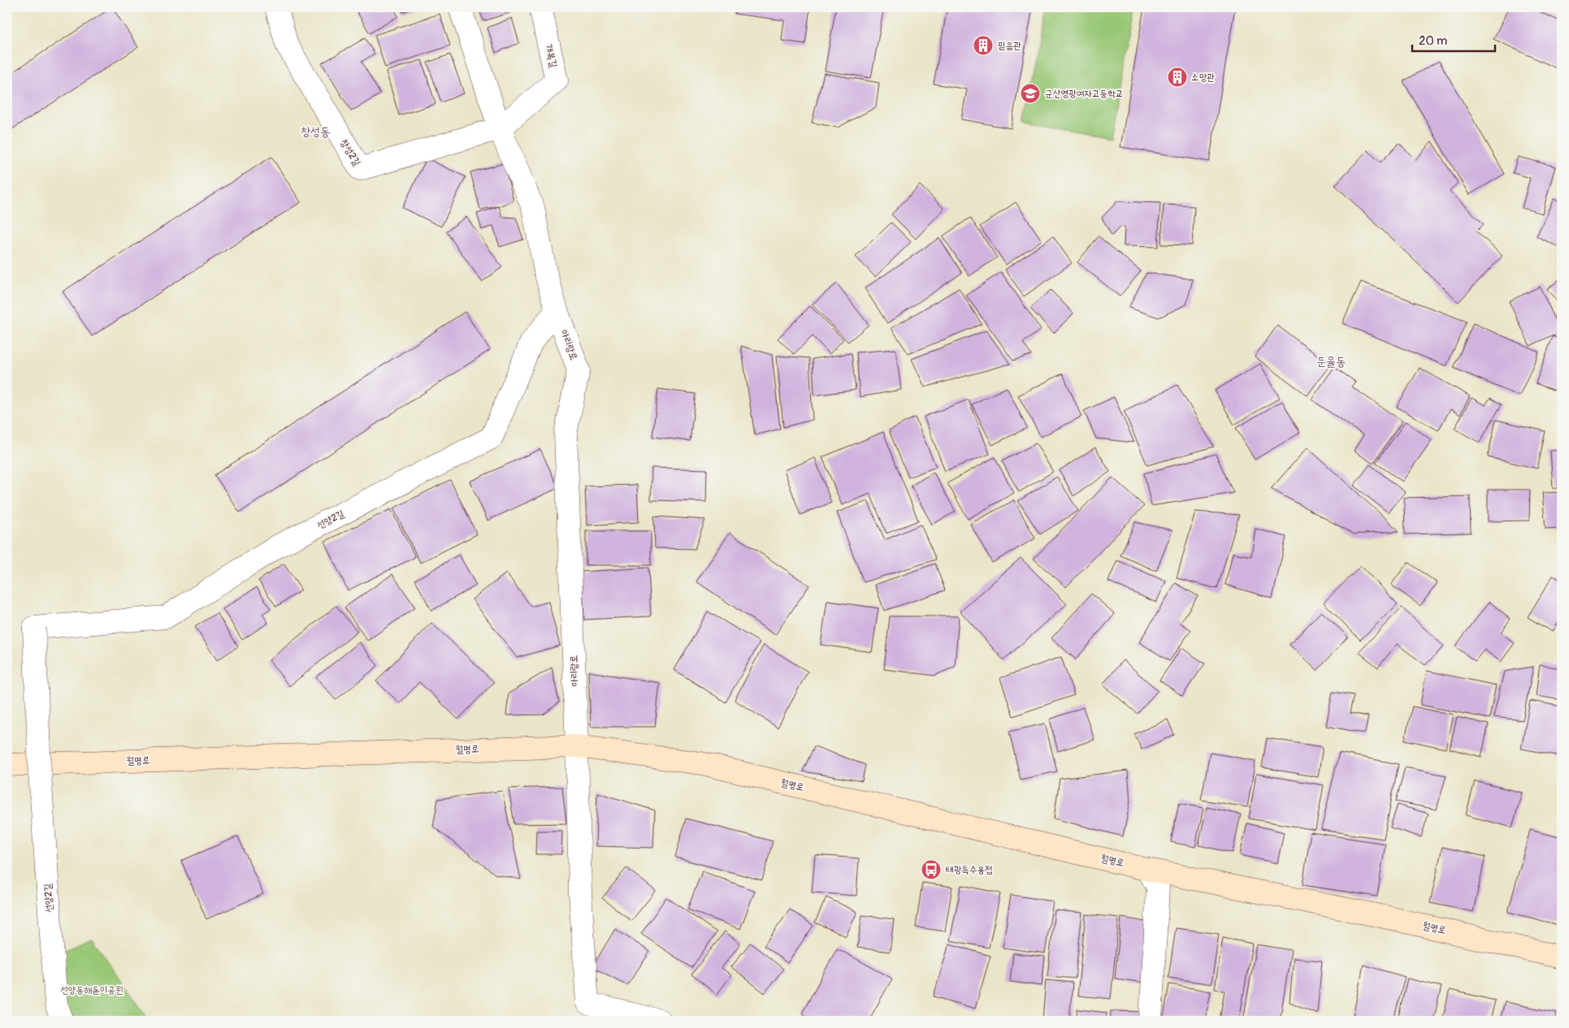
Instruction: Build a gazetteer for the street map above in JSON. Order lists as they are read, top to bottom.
{
  "streets": {
    "street": [
      "개복길",
      "창성2길",
      "아리랑로",
      "선양2길",
      "월명로"
    ]
  },
  "crossings": [
    ["개복길", "창성2길"],
    ["개복길", "아리랑로"],
    ["창성2길", "아리랑로"],
    ["아리랑로", "선양2길"],
    ["아리랑로", "월명로"]
  ],
  "districts": ["창성동", "둔율동"],
  "parks": ["선양동해돋이공원"],
  "places": {
    "building": ["믿음관", "소망관"],
    "school or university": ["군산영광여자고등학교"],
    "bus stop": ["태광특수용접"]
  },
  "scale_bar": "20 m"
}
